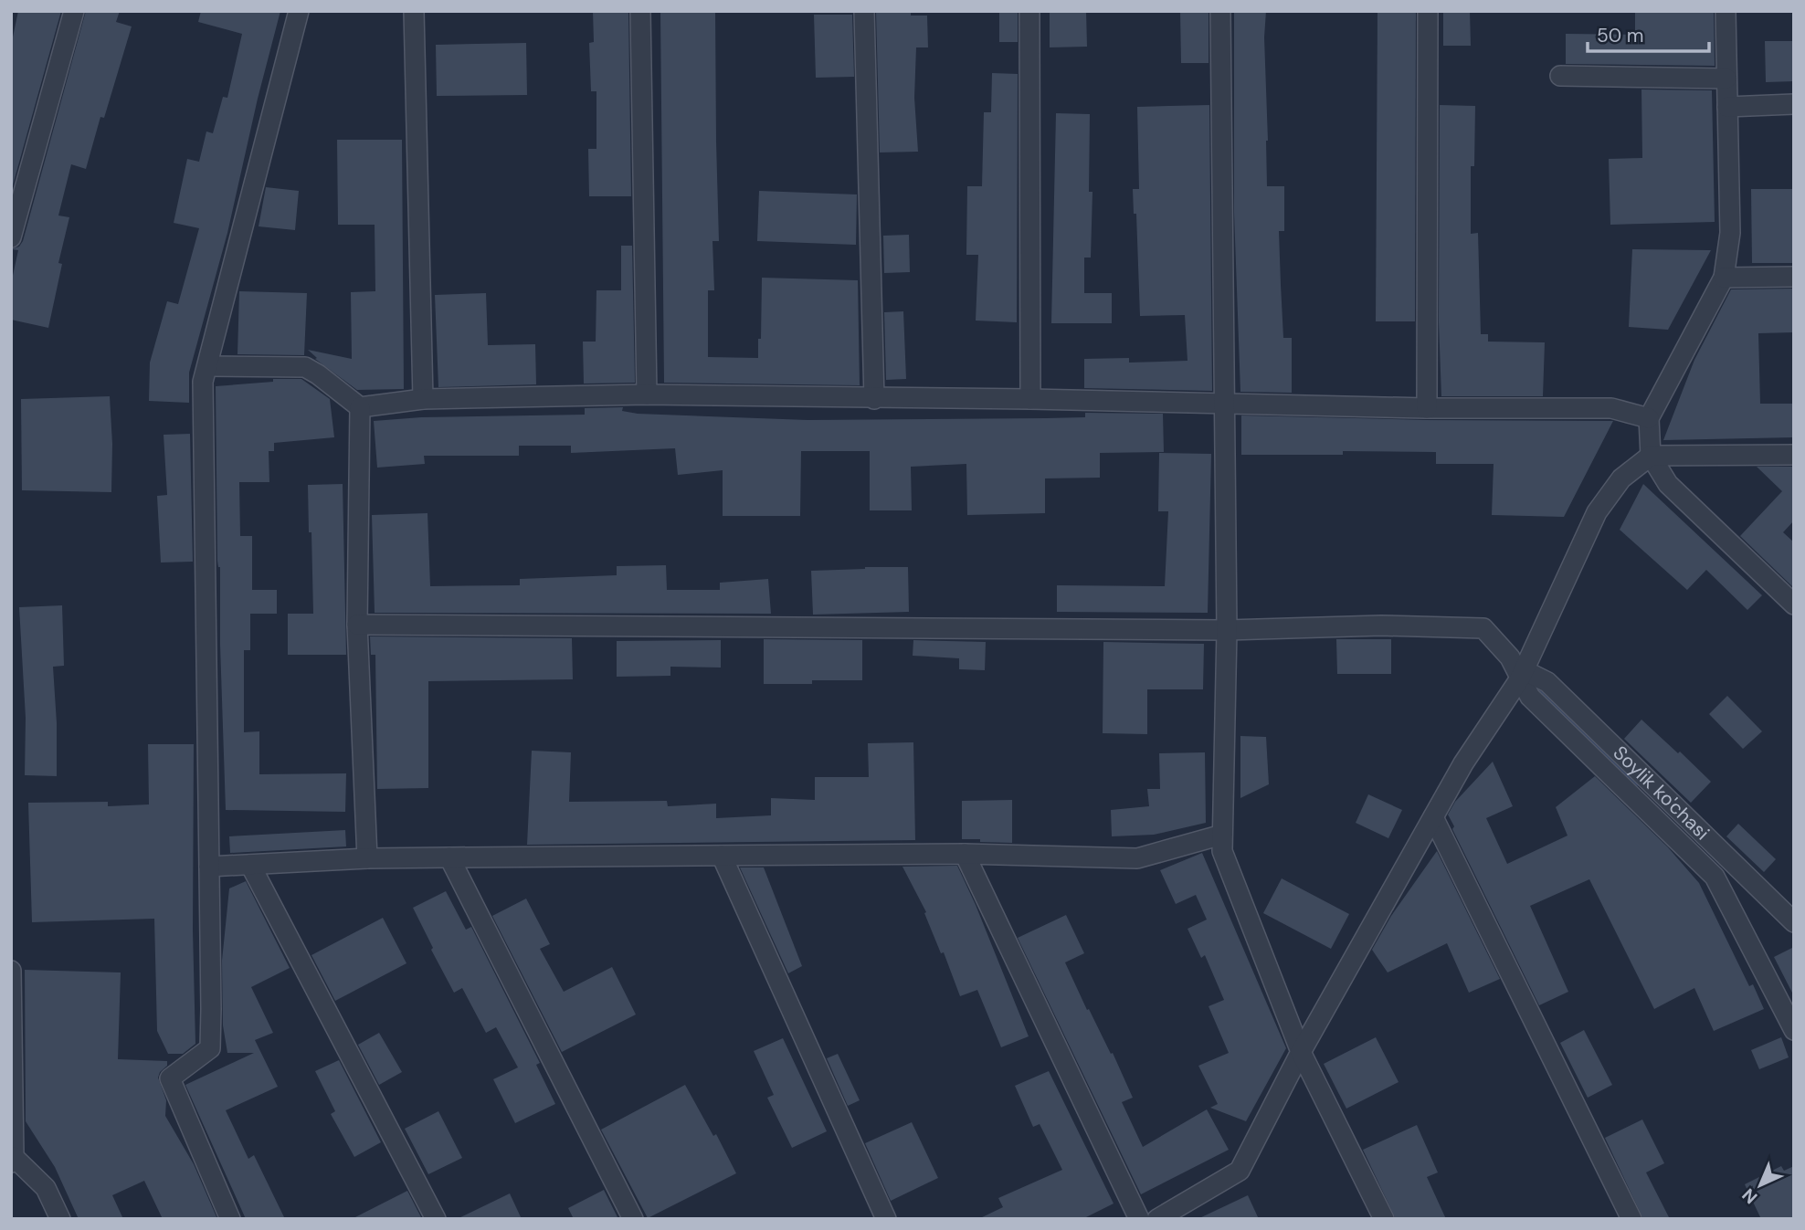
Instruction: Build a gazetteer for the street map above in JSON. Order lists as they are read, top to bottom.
{
  "streets": {
    "street": ["Soylik ko'chasi"]
  },
  "scale_bar": "50 m",
  "north": "bottom left"
}
